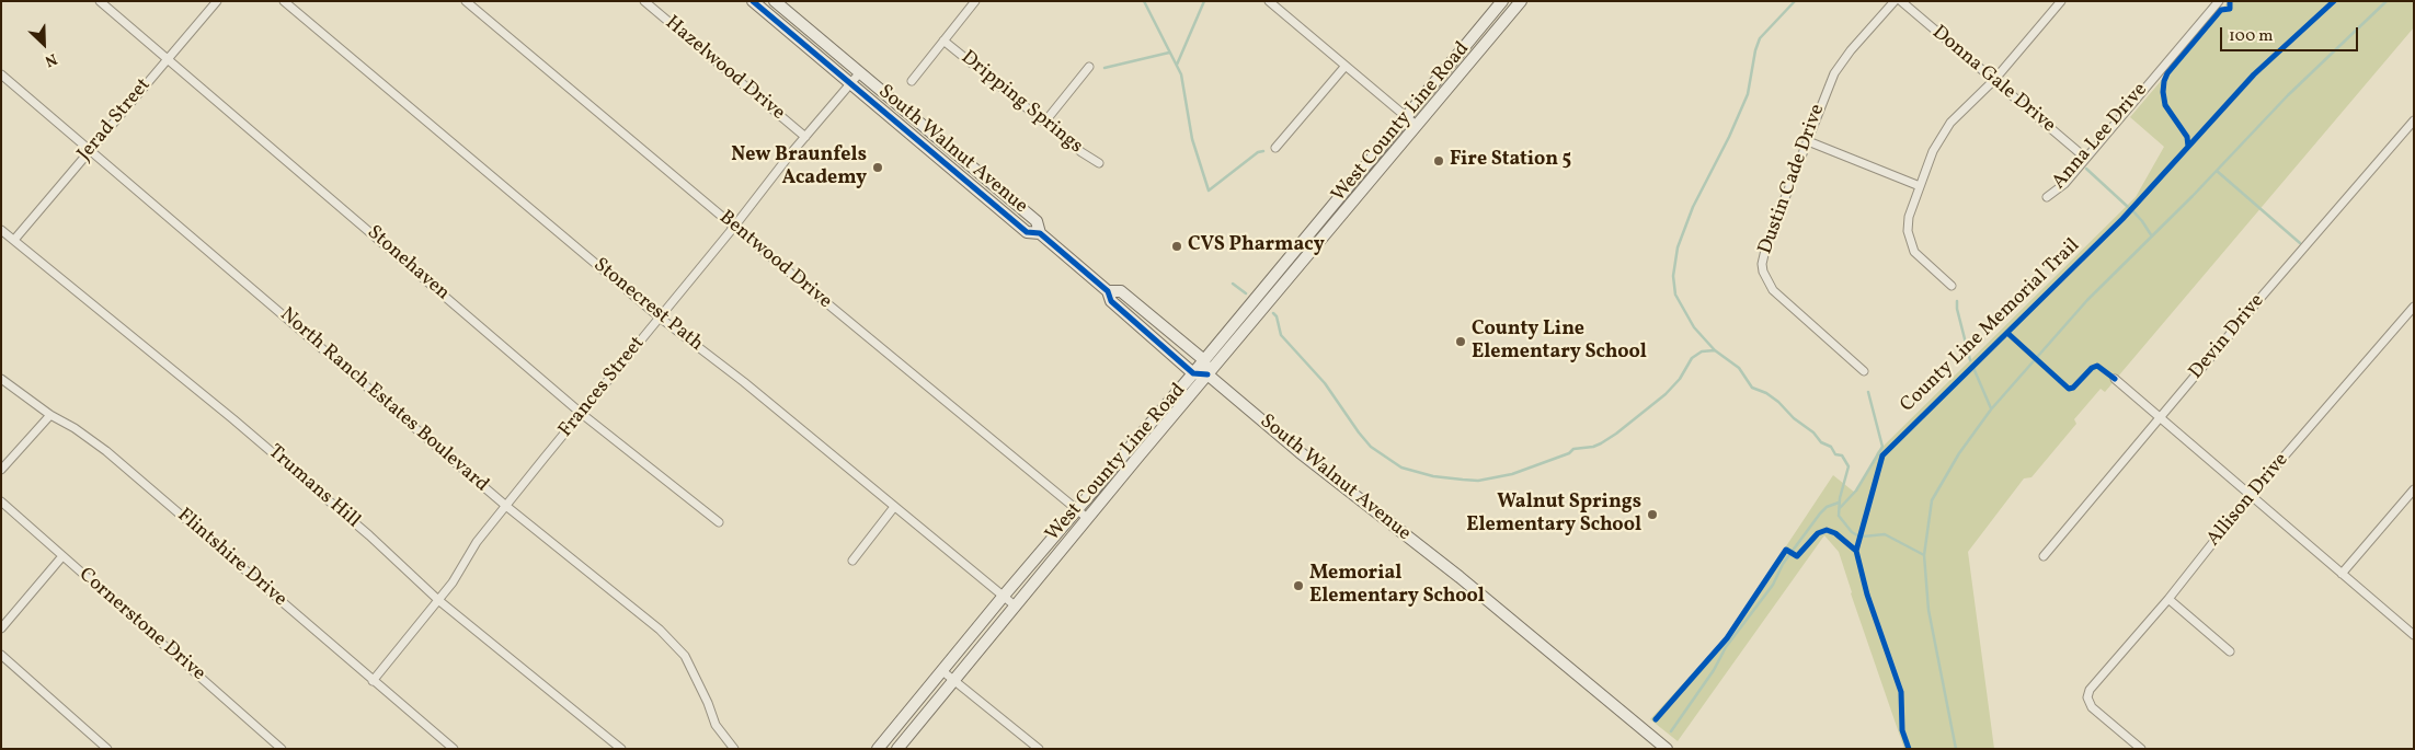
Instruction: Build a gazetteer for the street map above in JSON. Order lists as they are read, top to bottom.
{
  "streets": {
    "main road": ["West County Line Road", "South Walnut Avenue"],
    "street": [
      "Hazelwood Drive",
      "Donna Gale Drive",
      "Dripping Springs",
      "Jerad Street",
      "Anna Lee Drive",
      "Dustin Cade Drive",
      "Bentwood Drive",
      "Stonehaven",
      "Stonecrest Path",
      "Devin Drive",
      "Frances Street",
      "North Ranch Estates Boulevard",
      "Trumans Hill",
      "Allison Drive",
      "Flintshire Drive",
      "Cornerstone Drive"
    ],
    "cycle path": ["County Line Memorial Trail"]
  },
  "crossings": [
    ["Hazelwood Drive", "Frances Street"],
    ["Donna Gale Drive", "Anna Lee Drive"],
    ["Jerad Street", "Stonehaven"],
    ["Jerad Street", "North Ranch Estates Boulevard"],
    ["Jerad Street", "Trumans Hill"],
    ["West County Line Road", "South Walnut Avenue"],
    ["West County Line Road", "Bentwood Drive"],
    ["West County Line Road", "Stonecrest Path"],
    ["South Walnut Avenue", "Frances Street"],
    ["Bentwood Drive", "Frances Street"],
    ["Stonehaven", "Frances Street"],
    ["Stonecrest Path", "Frances Street"],
    ["Frances Street", "North Ranch Estates Boulevard"],
    ["Frances Street", "Trumans Hill"],
    ["Frances Street", "Flintshire Drive"]
  ],
  "places": [
    "Fire Station 5",
    "New Braunfels Academy",
    "CVS Pharmacy",
    "County Line Elementary School",
    "Walnut Springs Elementary School",
    "Memorial Elementary School"
  ],
  "scale_bar": "100 m",
  "north": "bottom right"
}
